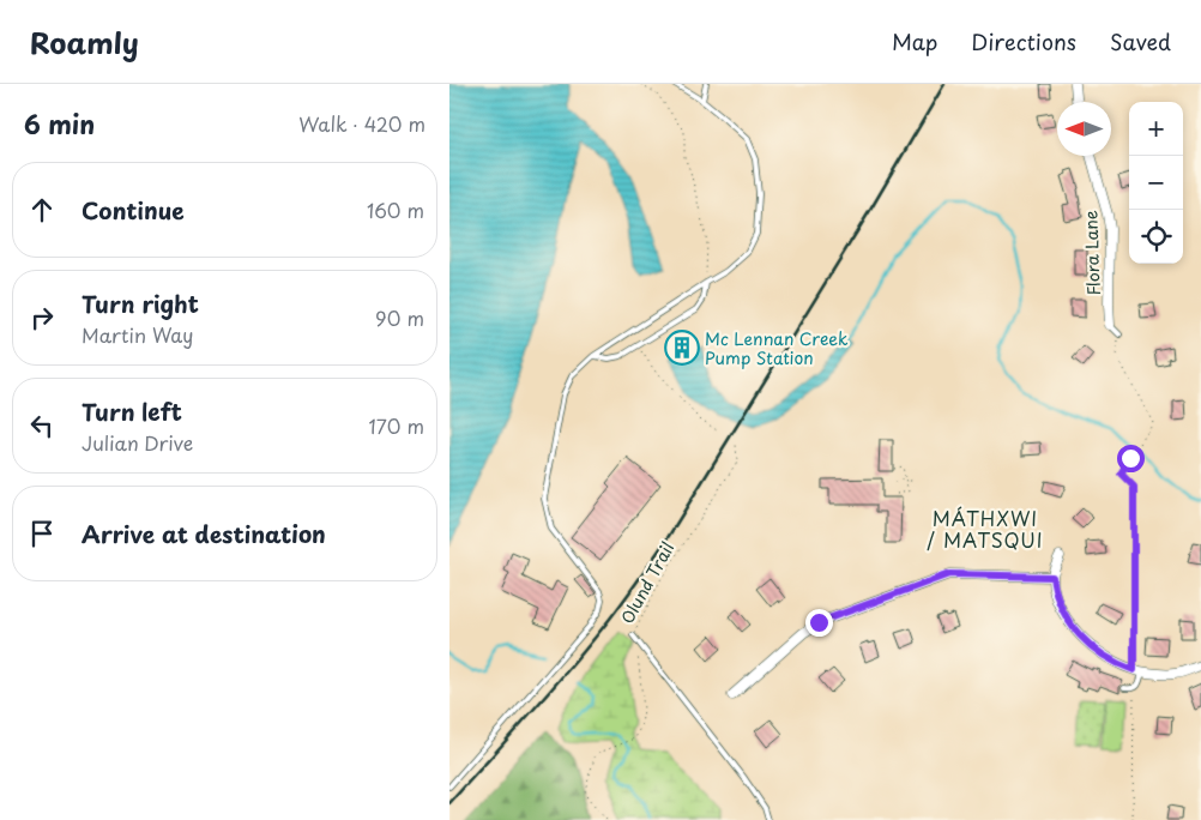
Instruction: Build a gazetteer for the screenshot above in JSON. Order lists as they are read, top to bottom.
{
  "streets": {
    "street": ["Flora Lane"],
    "path": ["Olund Trail"]
  },
  "districts": ["MÁTHXWI / MATSQUI"],
  "places": {
    "building": ["Mc Lennan Creek Pump Station"]
  },
  "north": "left",
  "page": {
    "header": "Roamly",
    "nav": ["Map", "Directions", "Saved"],
    "heading": ["6 min", "Walk · 420 m"],
    "map_buttons": ["+", "−"],
    "list": [
      ["Continue", "160 m"],
      ["Turn right", "Martin Way", "90 m"],
      ["Turn left", "Julian Drive", "170 m"],
      "Arrive at destination"
    ]
  }
}
